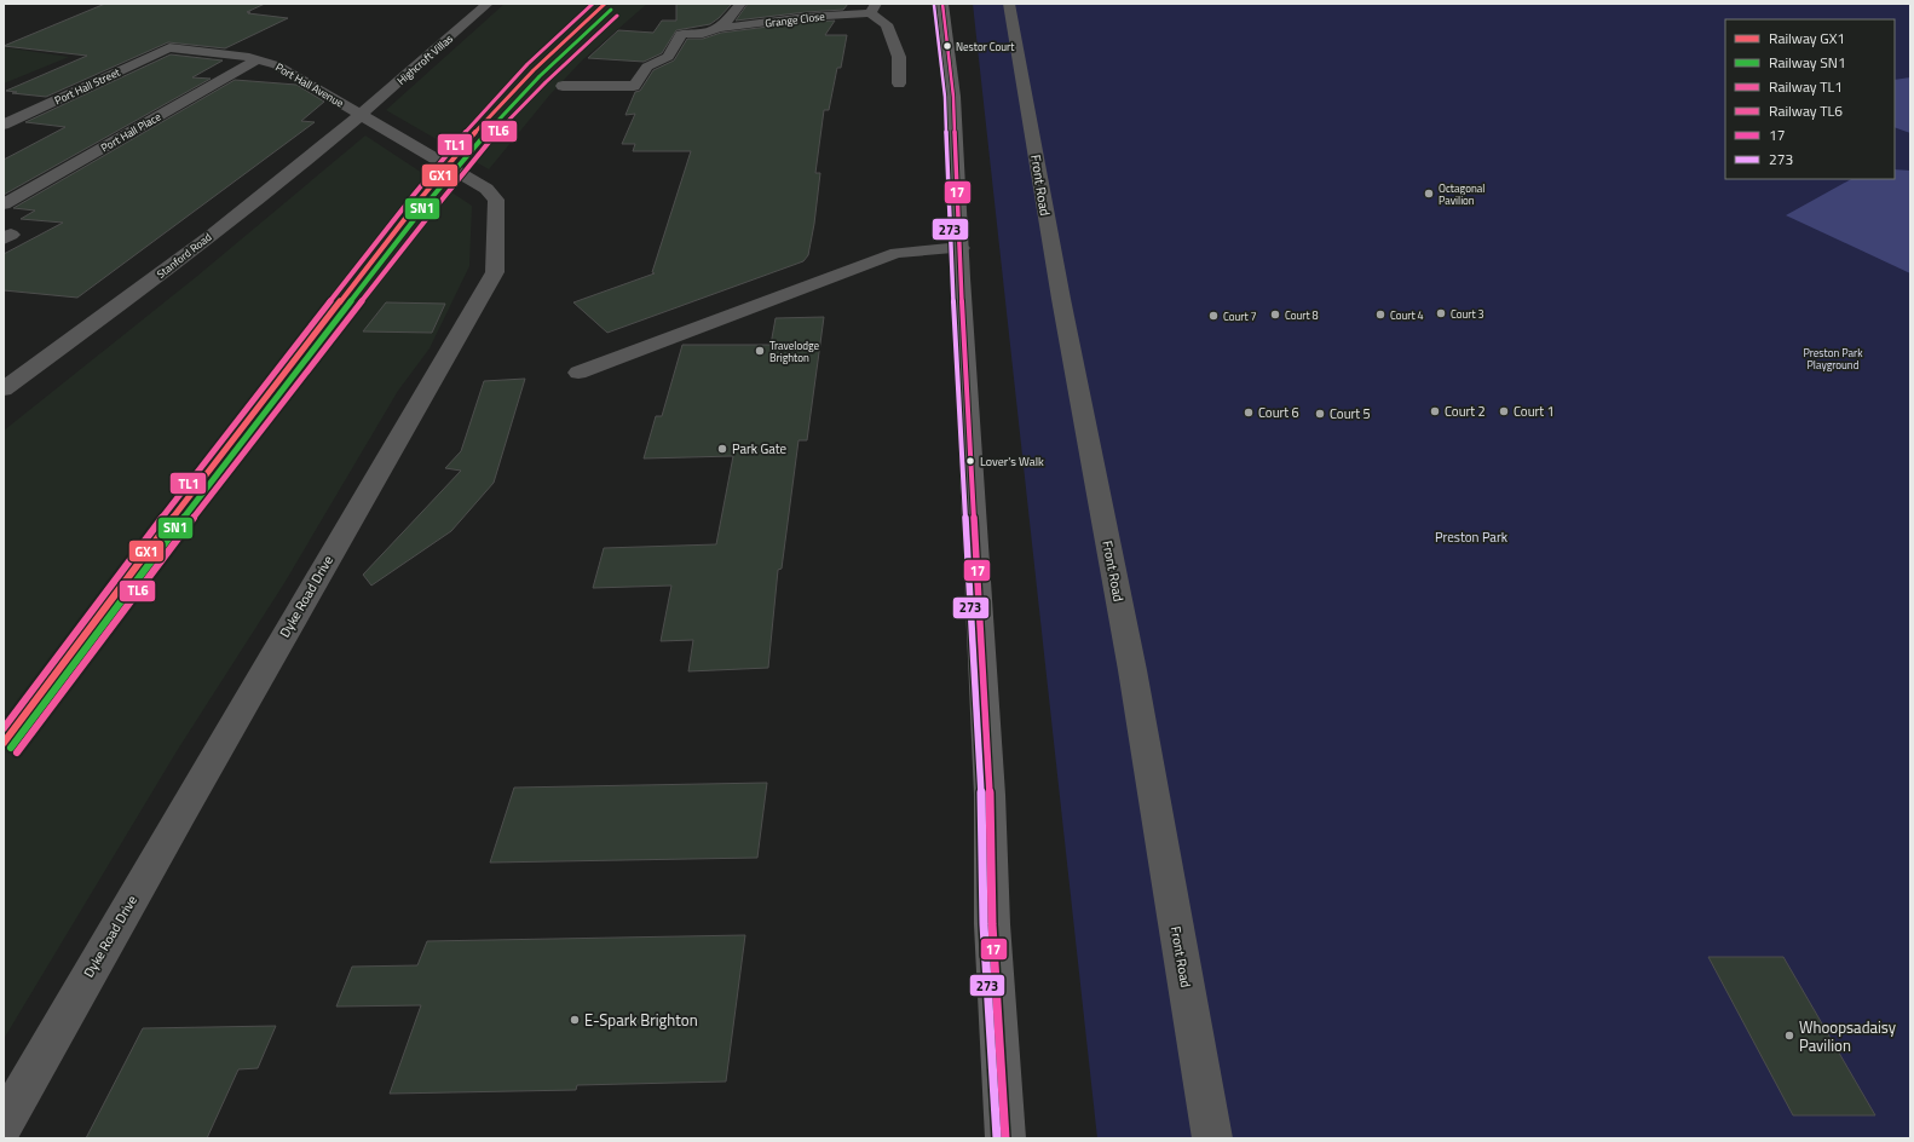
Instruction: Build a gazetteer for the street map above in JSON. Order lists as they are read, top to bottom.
{
  "streets": {
    "street": [
      "Grange Close",
      "Highcroft Villas",
      "Port Hall Avenue",
      "Port Hall Street",
      "Port Hall Place",
      "Front Road",
      "Stanford Road",
      "Dyke Road Drive"
    ]
  },
  "crossings": [
    ["Highcroft Villas", "Port Hall Avenue"],
    ["Highcroft Villas", "Stanford Road"],
    ["Highcroft Villas", "Dyke Road Drive"],
    ["Port Hall Avenue", "Port Hall Street"],
    ["Port Hall Avenue", "Port Hall Place"],
    ["Port Hall Avenue", "Stanford Road"],
    ["Port Hall Avenue", "Dyke Road Drive"],
    ["Stanford Road", "Dyke Road Drive"]
  ],
  "parks": ["Preston Park Playground", "Preston Park"],
  "places": [
    "Nestor Court",
    "Octagonal Pavilion",
    "Court 3",
    "Court 8",
    "Court 4",
    "Court 7",
    "Travelodge Brighton",
    "Court 2",
    "Court 1",
    "Court 6",
    "Court 5",
    "Park Gate",
    "Lover's Walk",
    "E-Spark Brighton",
    "Whoopsadaisy Pavilion"
  ],
  "lines": [
    "rail line GX1",
    "rail line TL1",
    "transit line 17",
    "transit line 273",
    "rail line SN1",
    "rail line TL6"
  ],
  "legend": [
    "Railway GX1",
    "Railway SN1",
    "Railway TL1",
    "Railway TL6",
    "17",
    "273"
  ]
}
